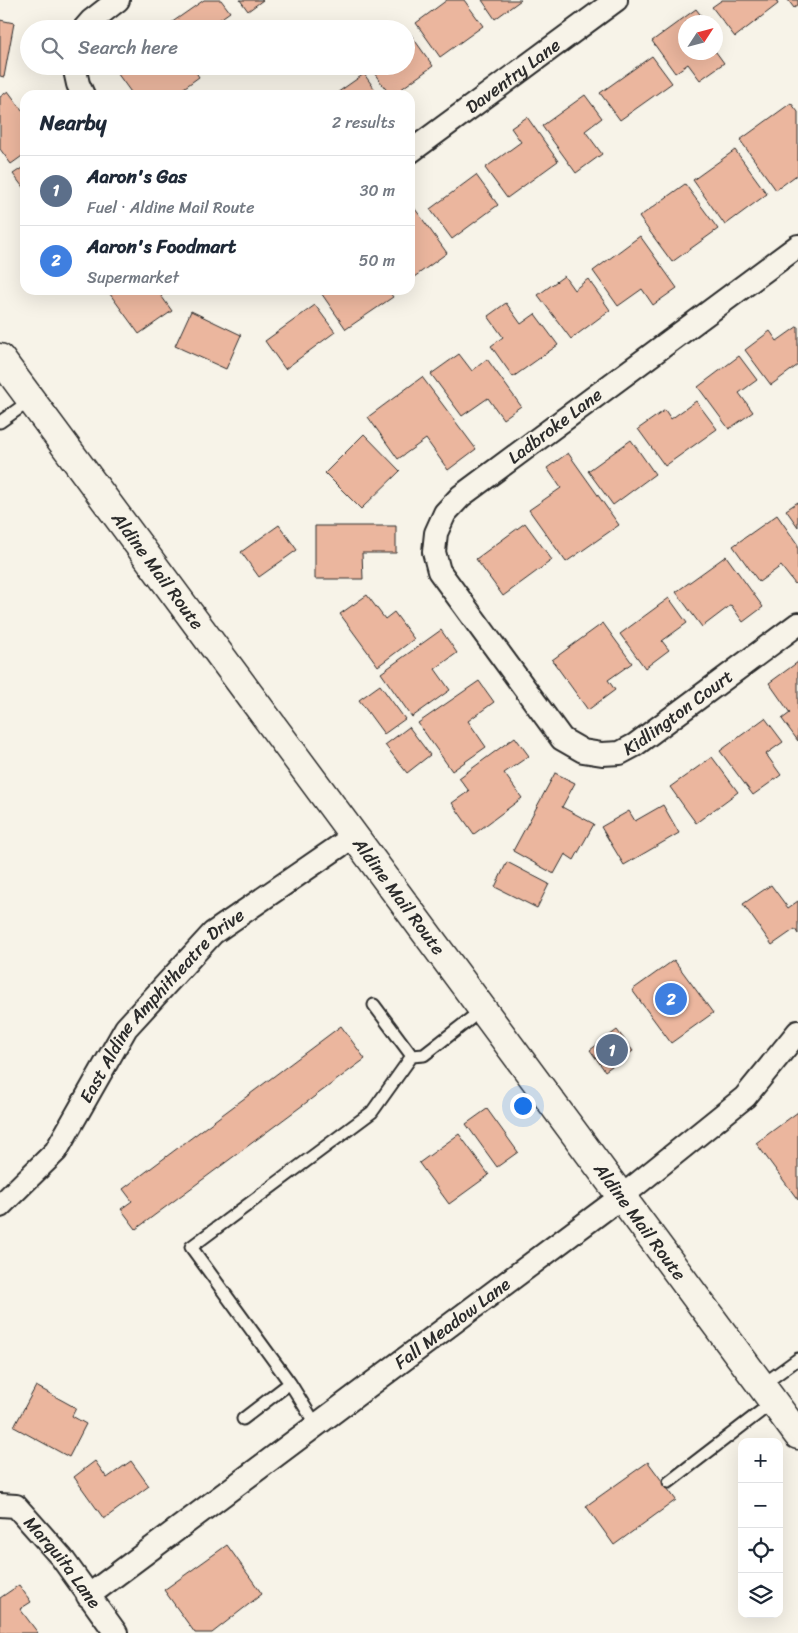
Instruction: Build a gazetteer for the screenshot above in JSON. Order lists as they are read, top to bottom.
{
  "streets": {
    "main road": ["Aldine Mail Route"],
    "street": [
      "Daventry Lane",
      "Ladbroke Lane",
      "Kidlington Court",
      "East Aldine Amphitheatre Drive",
      "Fall Meadow Lane",
      "Marquita Lane"
    ]
  },
  "crossings": [
    ["Ladbroke Lane", "Kidlington Court"],
    ["Aldine Mail Route", "East Aldine Amphitheatre Drive"],
    ["Aldine Mail Route", "Fall Meadow Lane"],
    ["Fall Meadow Lane", "Marquita Lane"]
  ],
  "north": "top right",
  "page": {
    "search": "Search here",
    "heading": ["Nearby", "2 results"],
    "list": [
      {
        "mark": "1",
        "name": "Aaron's Gas",
        "note": "Fuel · Aldine Mail Route",
        "value": "30 m"
      },
      {
        "mark": "2",
        "name": "Aaron's Foodmart",
        "note": "Supermarket",
        "value": "50 m"
      }
    ],
    "pins": ["2", "1"],
    "map_buttons": ["+", "−"]
  }
}
